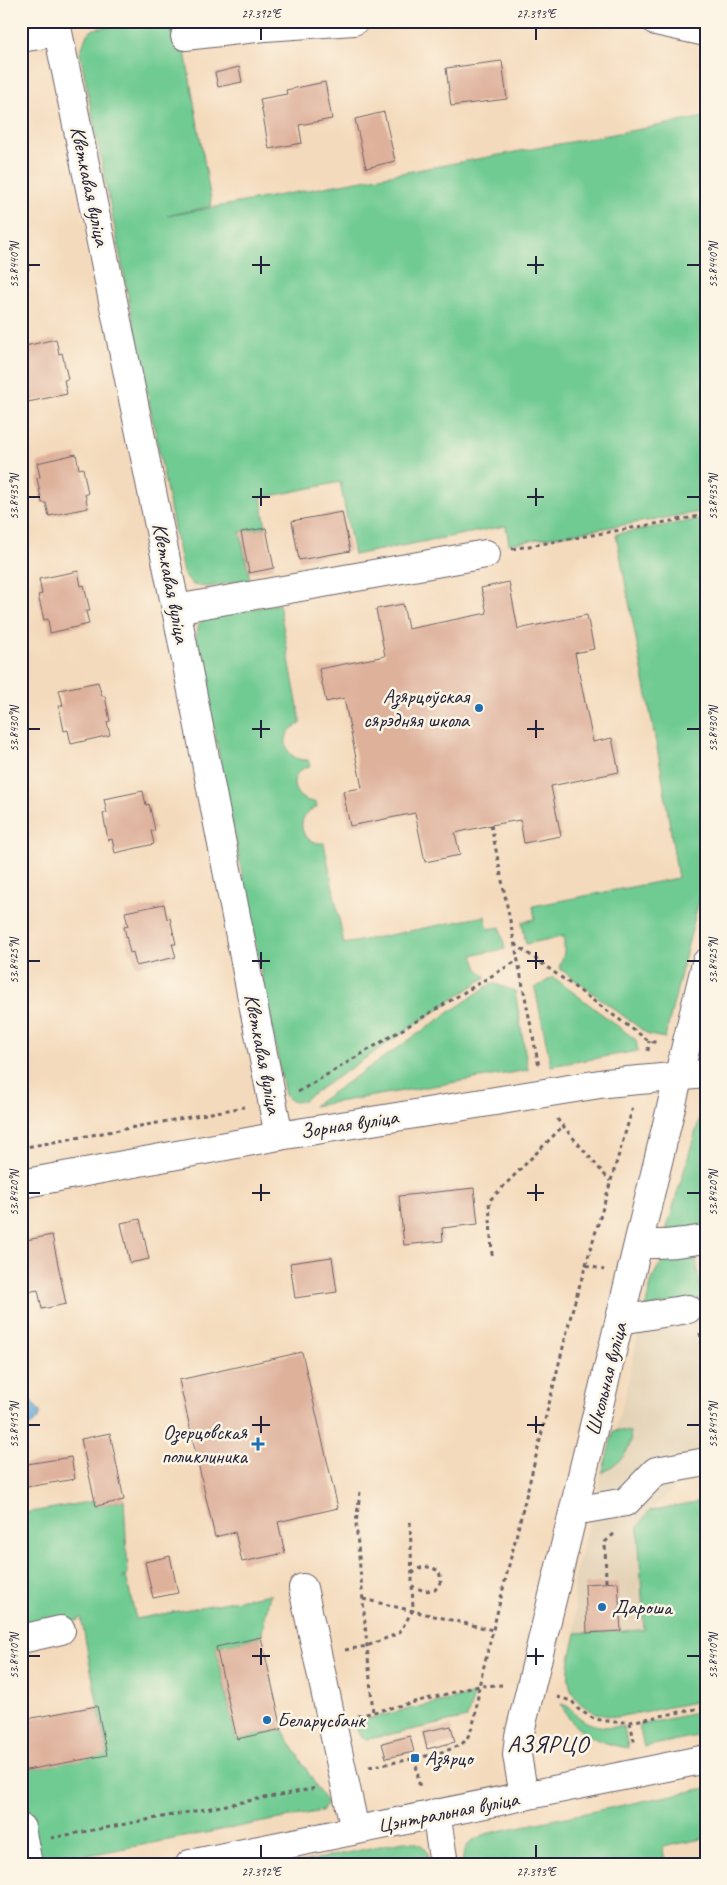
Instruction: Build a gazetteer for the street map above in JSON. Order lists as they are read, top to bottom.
{
  "streets": {
    "street": [
      "Кветкавая вуліца",
      "Зорная вуліца",
      "Школьная вуліца",
      "Цэнтральная вуліца"
    ]
  },
  "crossings": [
    ["Кветкавая вуліца", "Зорная вуліца"],
    ["Зорная вуліца", "Школьная вуліца"],
    ["Школьная вуліца", "Цэнтральная вуліца"]
  ],
  "districts": ["АЗЯРЦО"],
  "places": {
    "other": ["Азярцоўская сярэдняя школа", "Дароша", "Беларусбанк"],
    "health": ["Озерцовская поликлиника"],
    "transit": ["Азярцо"]
  },
  "coordinates": [
    "27.392°E",
    "27.393°E",
    "53.8440°N",
    "53.8435°N",
    "53.8430°N",
    "53.8425°N",
    "53.8420°N",
    "53.8415°N",
    "53.8410°N"
  ]
}
